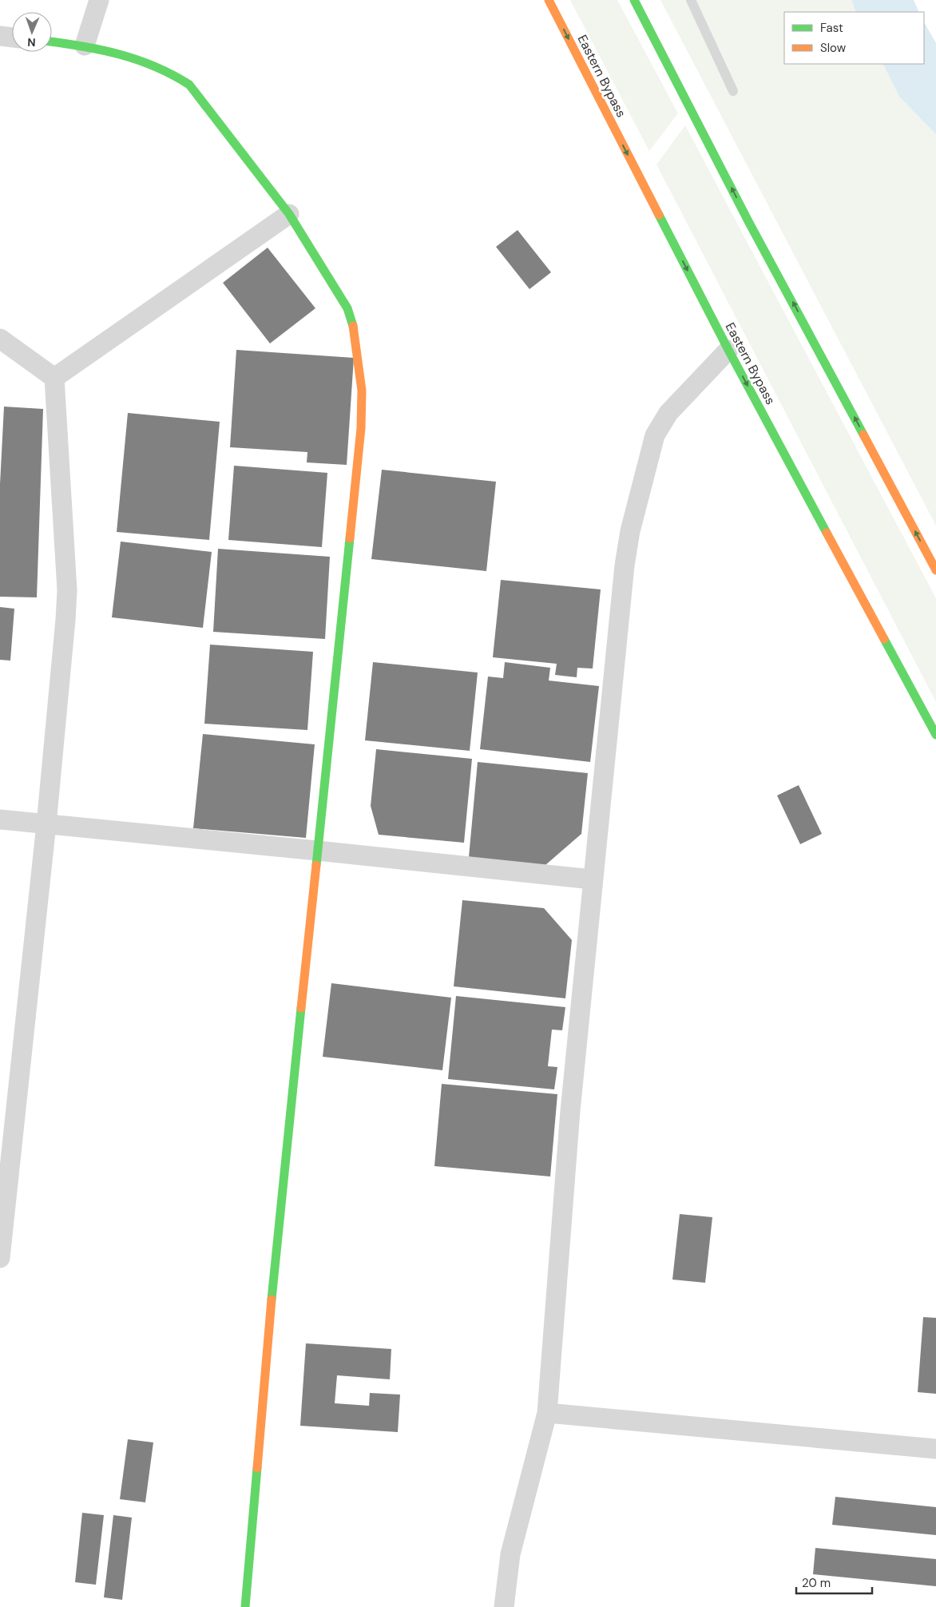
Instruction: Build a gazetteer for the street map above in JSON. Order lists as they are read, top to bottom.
{
  "streets": {
    "main road": ["Eastern Bypass"]
  },
  "legend": ["Fast", "Slow"],
  "scale_bar": "20 m",
  "north": "bottom"
}
